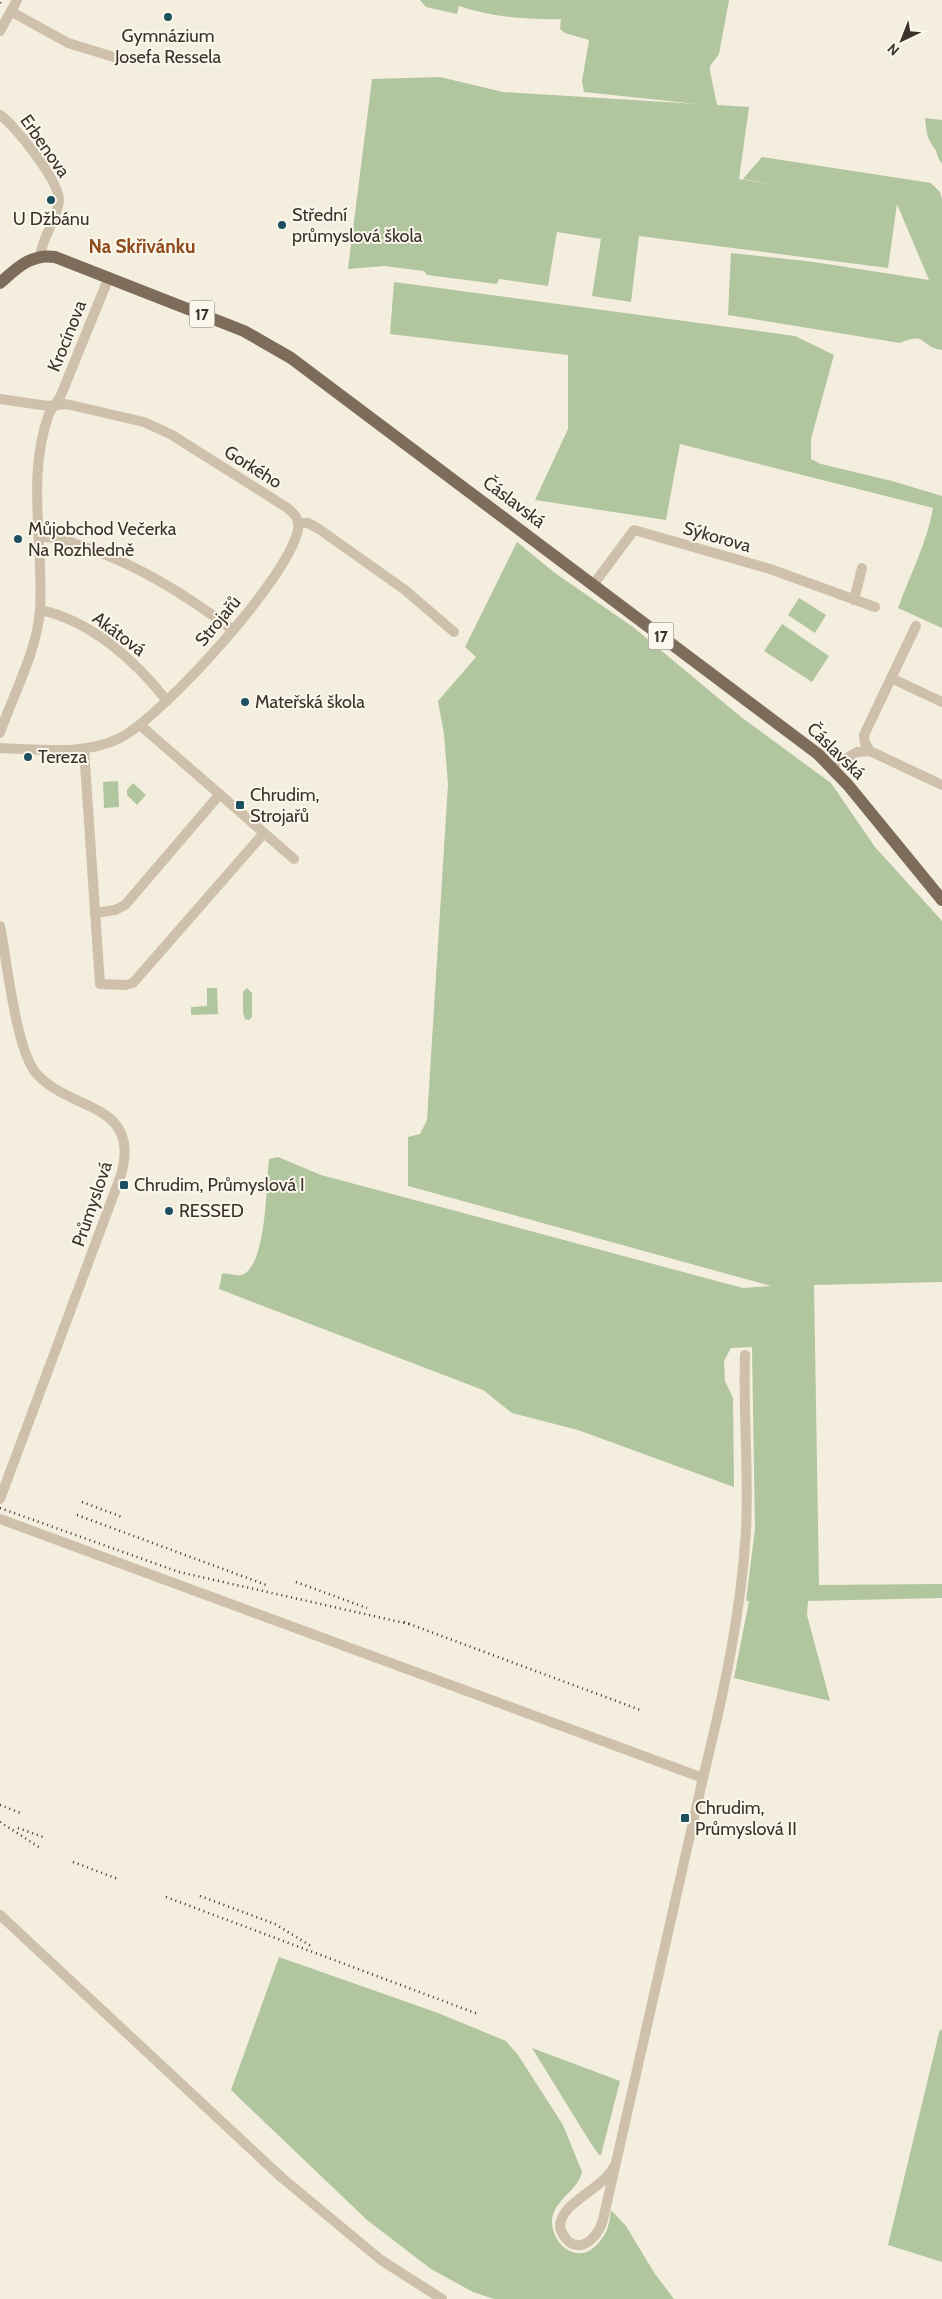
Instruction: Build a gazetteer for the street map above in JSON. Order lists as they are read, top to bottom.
{
  "streets": {
    "main road": ["17", "Čáslavská"],
    "street": [
      "Erbenova",
      "Krocínova",
      "Gorkého",
      "Sýkorova",
      "Strojařů",
      "Akátová",
      "Průmyslová"
    ]
  },
  "crossings": [
    ["Erbenova", "Čáslavská"],
    ["Krocínova", "Gorkého"],
    ["Krocínova", "Čáslavská"],
    ["Krocínova", "Akátová"],
    ["Gorkého", "Strojařů"],
    ["Čáslavská", "Sýkorova"],
    ["Strojařů", "Akátová"]
  ],
  "districts": ["Na Skřivánku"],
  "places": {
    "other": [
      "Gymnázium Josefa Ressela",
      "U Džbánu",
      "Střední průmyslová škola",
      "Můjobchod Večerka Na Rozhledně",
      "Mateřská škola",
      "Tereza",
      "RESSED"
    ],
    "transit": ["Chrudim, Strojařů", "Chrudim, Průmyslová I", "Chrudim, Průmyslová II"]
  },
  "north": "bottom left"
}
